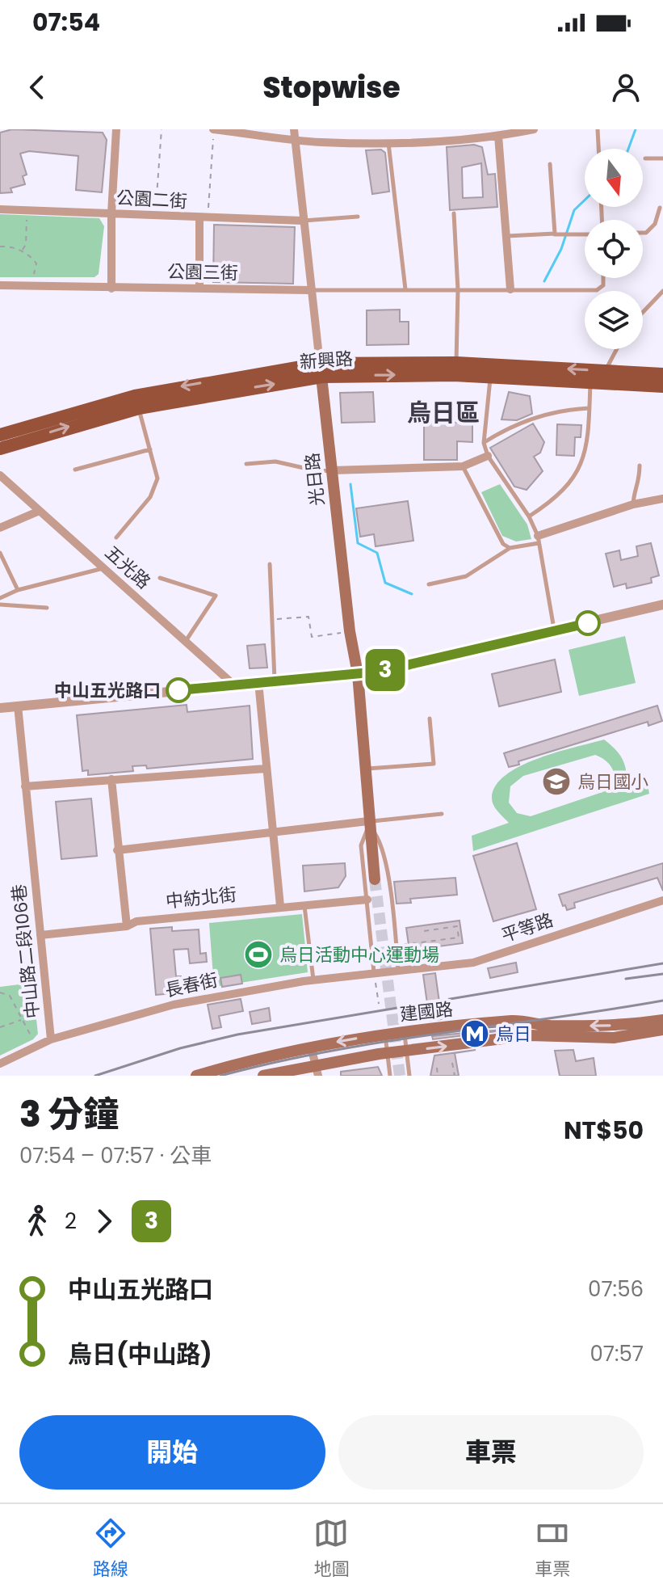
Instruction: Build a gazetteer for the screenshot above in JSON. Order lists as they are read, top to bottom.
{
  "streets": {
    "main road": ["新興路", "光日路", "建國路"],
    "street": [
      "公園二街",
      "公園三街",
      "五光路",
      "中紡北街",
      "平等路",
      "中山路二段106巷",
      "長春街"
    ]
  },
  "crossings": [
    ["公園二街", "光日路"],
    ["公園三街", "光日路"],
    ["新興路", "光日路"],
    ["光日路", "中紡北街"],
    ["光日路", "平等路"],
    ["光日路", "長春街"],
    ["中紡北街", "中山路二段106巷"],
    ["平等路", "長春街"],
    ["中山路二段106巷", "長春街"]
  ],
  "districts": ["烏日區"],
  "places": {
    "other": ["中山五光路口"],
    "school or university": ["烏日國小"],
    "sports": ["烏日活動中心運動場"],
    "metro station": ["烏日"]
  },
  "lines": ["bus line 3"],
  "north": "bottom",
  "page": {
    "status": "07:54",
    "header": "Stopwise",
    "on_map": "3",
    "heading": ["3 分鐘", "07:54 – 07:57 · 公車", "NT$50"],
    "legs": ["2", "3"],
    "list": [
      {
        "name": "中山五光路口",
        "value": "07:56"
      },
      {
        "name": "烏日(中山路)",
        "value": "07:57"
      }
    ],
    "buttons": ["開始", "車票"],
    "tabs": ["路線", "地圖", "車票"]
  }
}
